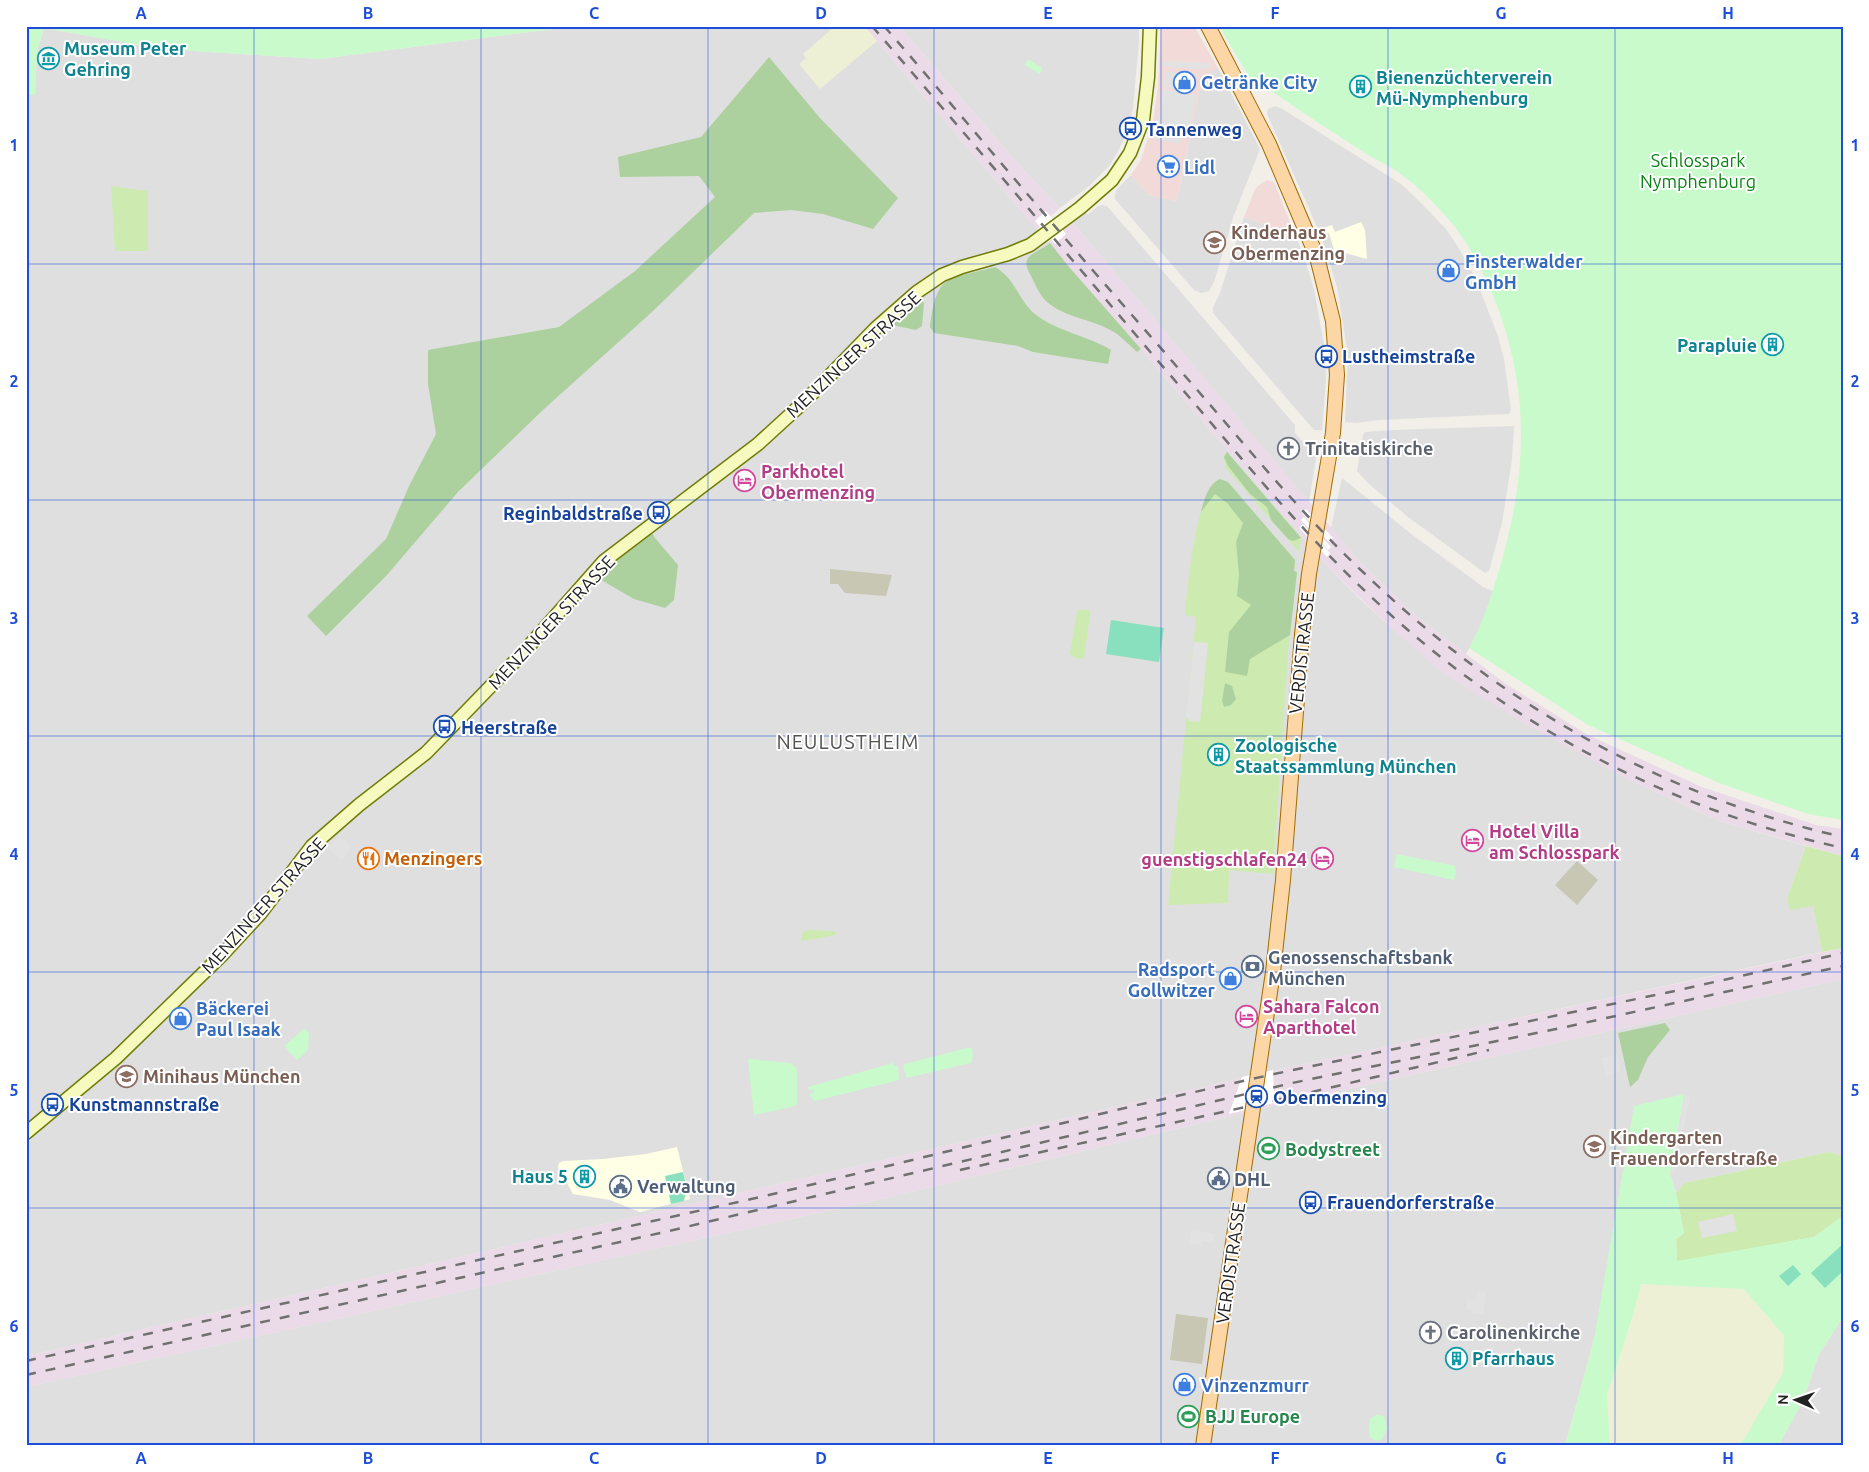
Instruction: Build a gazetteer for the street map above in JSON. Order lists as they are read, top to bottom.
{
  "streets": {
    "main road": ["VERDISTRASSE"],
    "street": ["MENZINGER STRASSE"]
  },
  "districts": ["NEULUSTHEIM"],
  "parks": ["Schlosspark Nymphenburg"],
  "places": {
    "museum": ["Museum Peter Gehring"],
    "shop": [
      "Getränke City",
      "Finsterwalder GmbH",
      "Radsport Gollwitzer",
      "Bäckerei Paul Isaak",
      "Vinzenzmurr"
    ],
    "building": [
      "Bienenzüchterverein Mü-Nymphenburg",
      "Parapluie",
      "Zoologische Staatssammlung München",
      "Haus 5",
      "Pfarrhaus"
    ],
    "bus stop": [
      "Tannenweg",
      "Lustheimstraße",
      "Reginbaldstraße",
      "Heerstraße",
      "Kunstmannstraße",
      "Frauendorferstraße"
    ],
    "supermarket": ["Lidl"],
    "school or university": ["Kinderhaus Obermenzing", "Minihaus München", "Kindergarten Frauendorferstraße"],
    "church": ["Trinitatiskirche", "Carolinenkirche"],
    "hotel": [
      "Parkhotel Obermenzing",
      "Hotel Villa am Schlosspark",
      "guenstigschlafen24",
      "Sahara Falcon Aparthotel"
    ],
    "restaurant": ["Menzingers"],
    "bank": ["Genossenschaftsbank München"],
    "station": ["Obermenzing"],
    "sports": ["Bodystreet", "BJJ Europe"],
    "public building": ["DHL", "Verwaltung"]
  },
  "north": "left",
  "grid": {
    "columns": [
      "A",
      "B",
      "C",
      "D",
      "E",
      "F",
      "G",
      "H"
    ],
    "rows": [
      "1",
      "2",
      "3",
      "4",
      "5",
      "6"
    ]
  }
}
